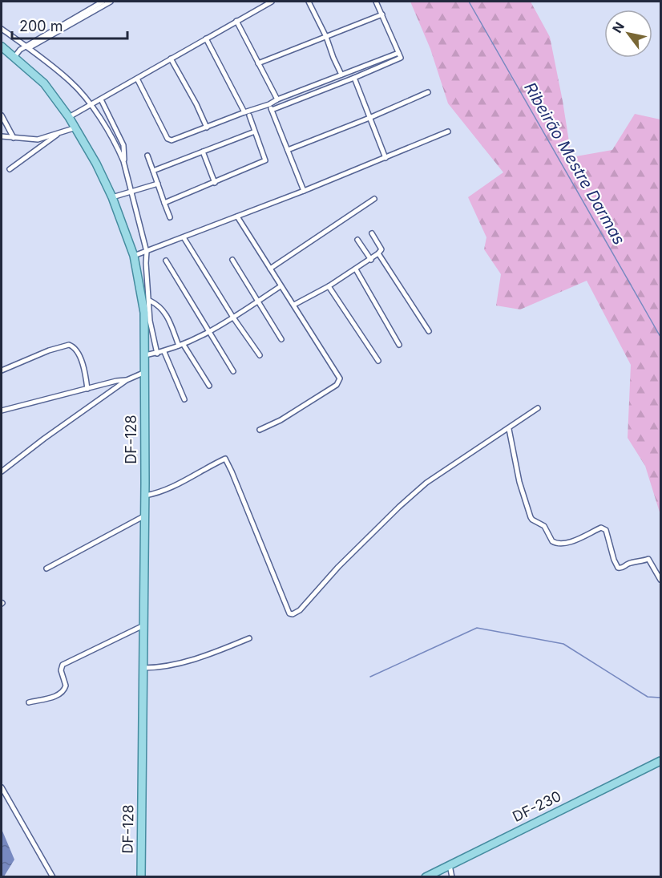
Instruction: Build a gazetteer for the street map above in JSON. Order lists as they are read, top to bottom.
{
  "streets": {
    "main road": ["DF-128", "DF-230"]
  },
  "water": ["Ribeirão Mestre Darmas"],
  "scale_bar": "200 m",
  "north": "top left"
}
